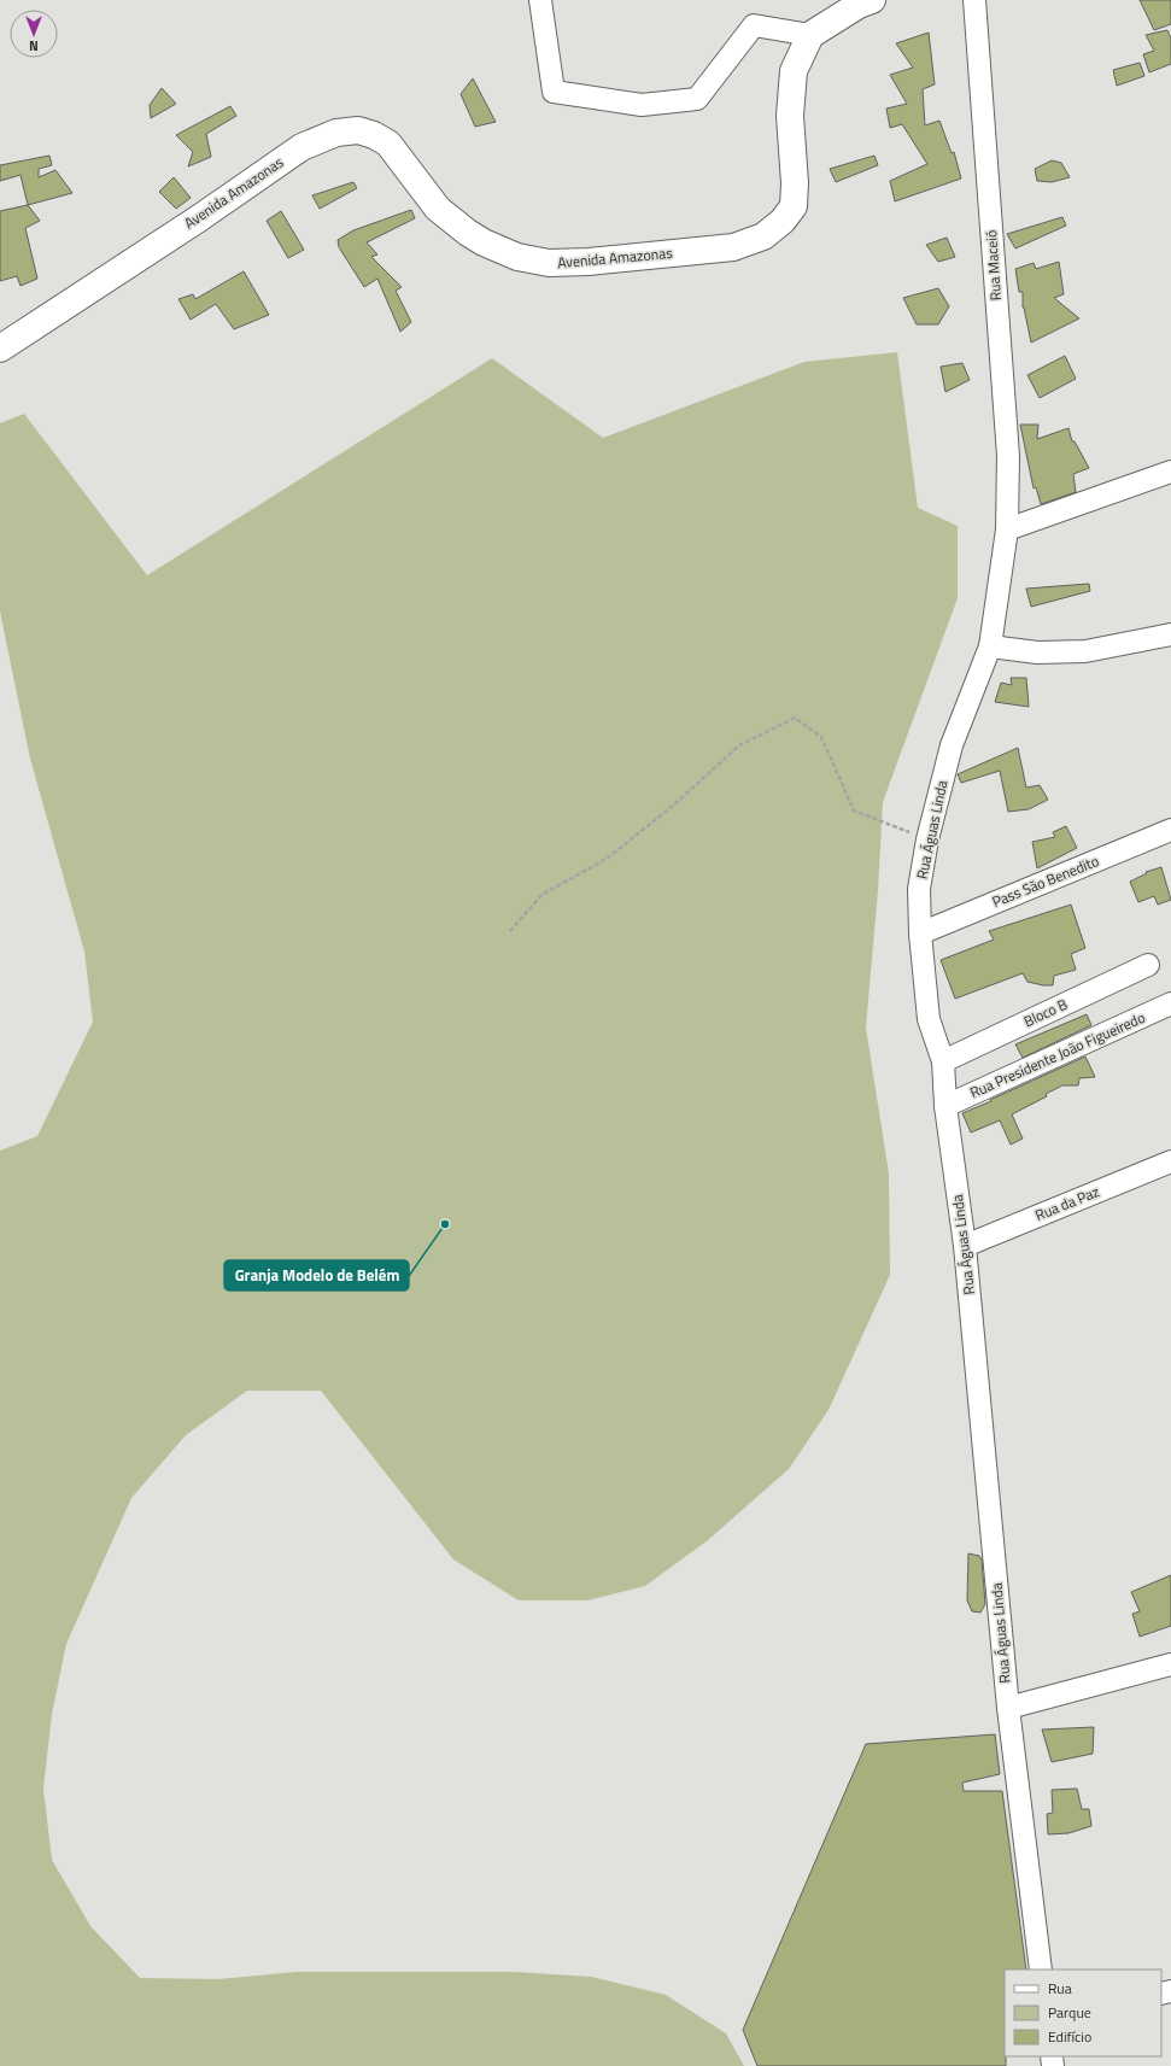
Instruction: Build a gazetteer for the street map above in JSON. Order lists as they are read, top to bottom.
{
  "streets": {
    "street": [
      "Avenida Amazonas",
      "Rua Maceió",
      "Rua Águas Linda",
      "Pass São Benedito",
      "Bloco B",
      "Rua Presidente João Figueiredo",
      "Rua da Paz"
    ]
  },
  "crossings": [
    ["Rua Maceió", "Rua Águas Linda"],
    ["Rua Águas Linda", "Pass São Benedito"],
    ["Rua Águas Linda", "Bloco B"],
    ["Rua Águas Linda", "Rua Presidente João Figueiredo"],
    ["Rua Águas Linda", "Rua da Paz"]
  ],
  "places": ["Granja Modelo de Belém"],
  "legend": ["Rua", "Parque", "Edifício"],
  "north": "bottom"
}
